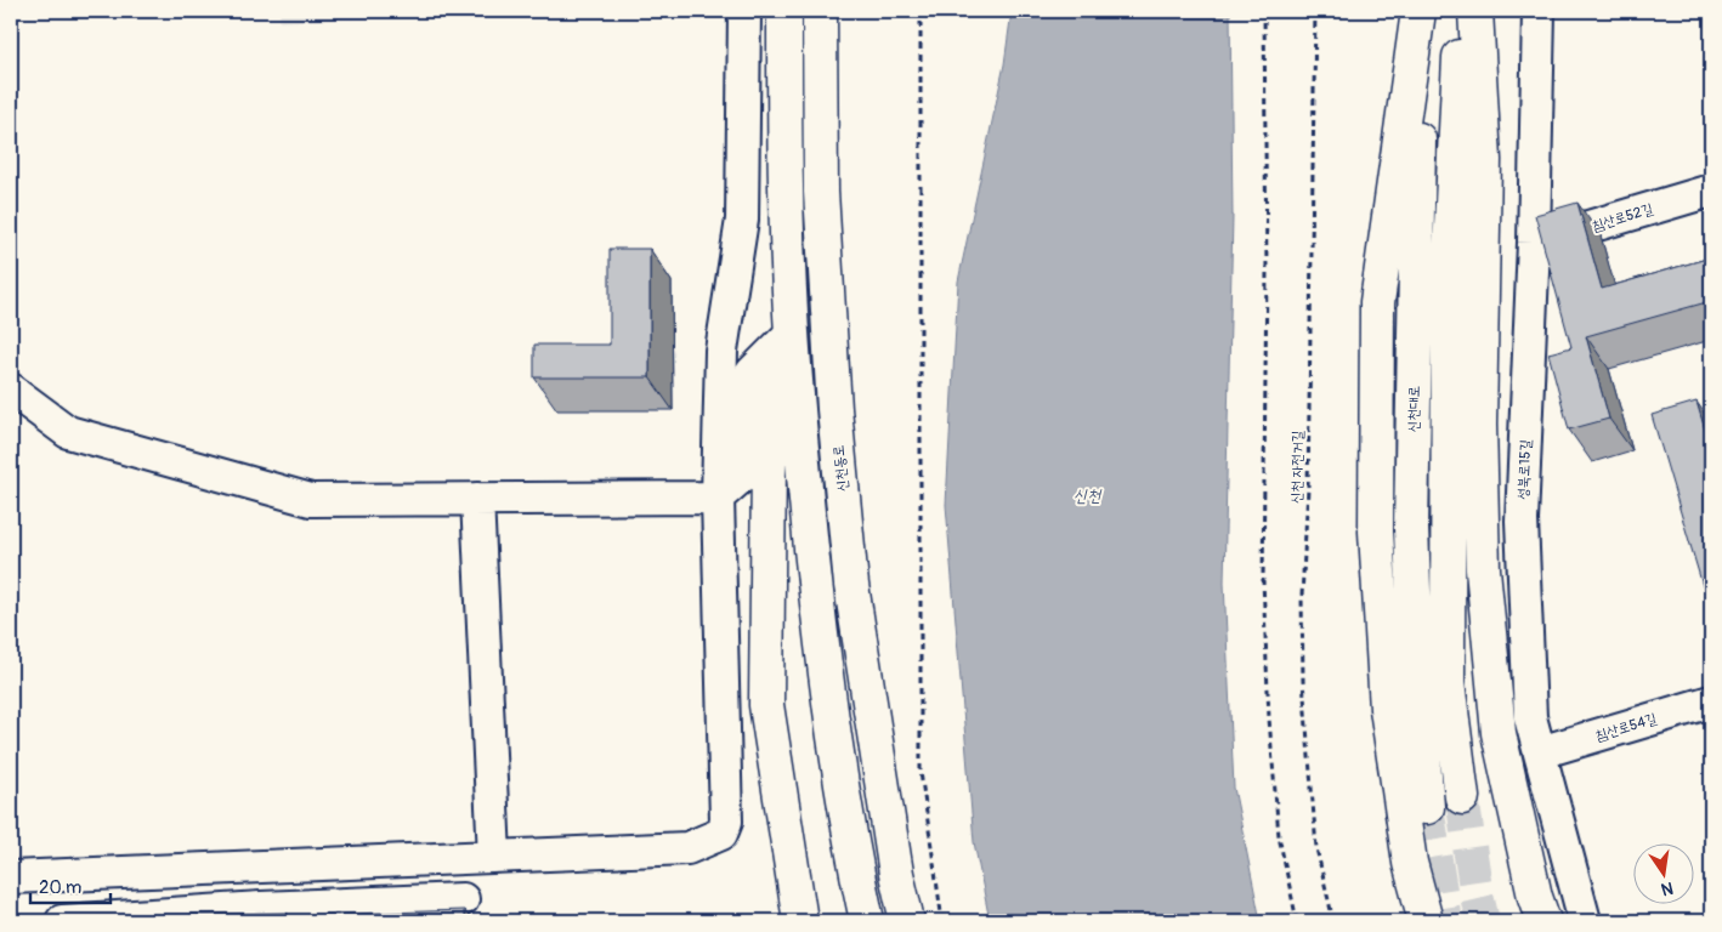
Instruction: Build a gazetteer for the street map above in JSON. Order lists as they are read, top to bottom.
{
  "streets": {
    "main road": ["신천대로", "신천동로"],
    "street": ["침산로52길", "성북로15길", "침산로54길"],
    "path": ["신천 자전거길"]
  },
  "crossings": [
    ["침산로52길", "성북로15길"],
    ["성북로15길", "침산로54길"]
  ],
  "water": ["신천"],
  "scale_bar": "20 m",
  "north": "bottom"
}
